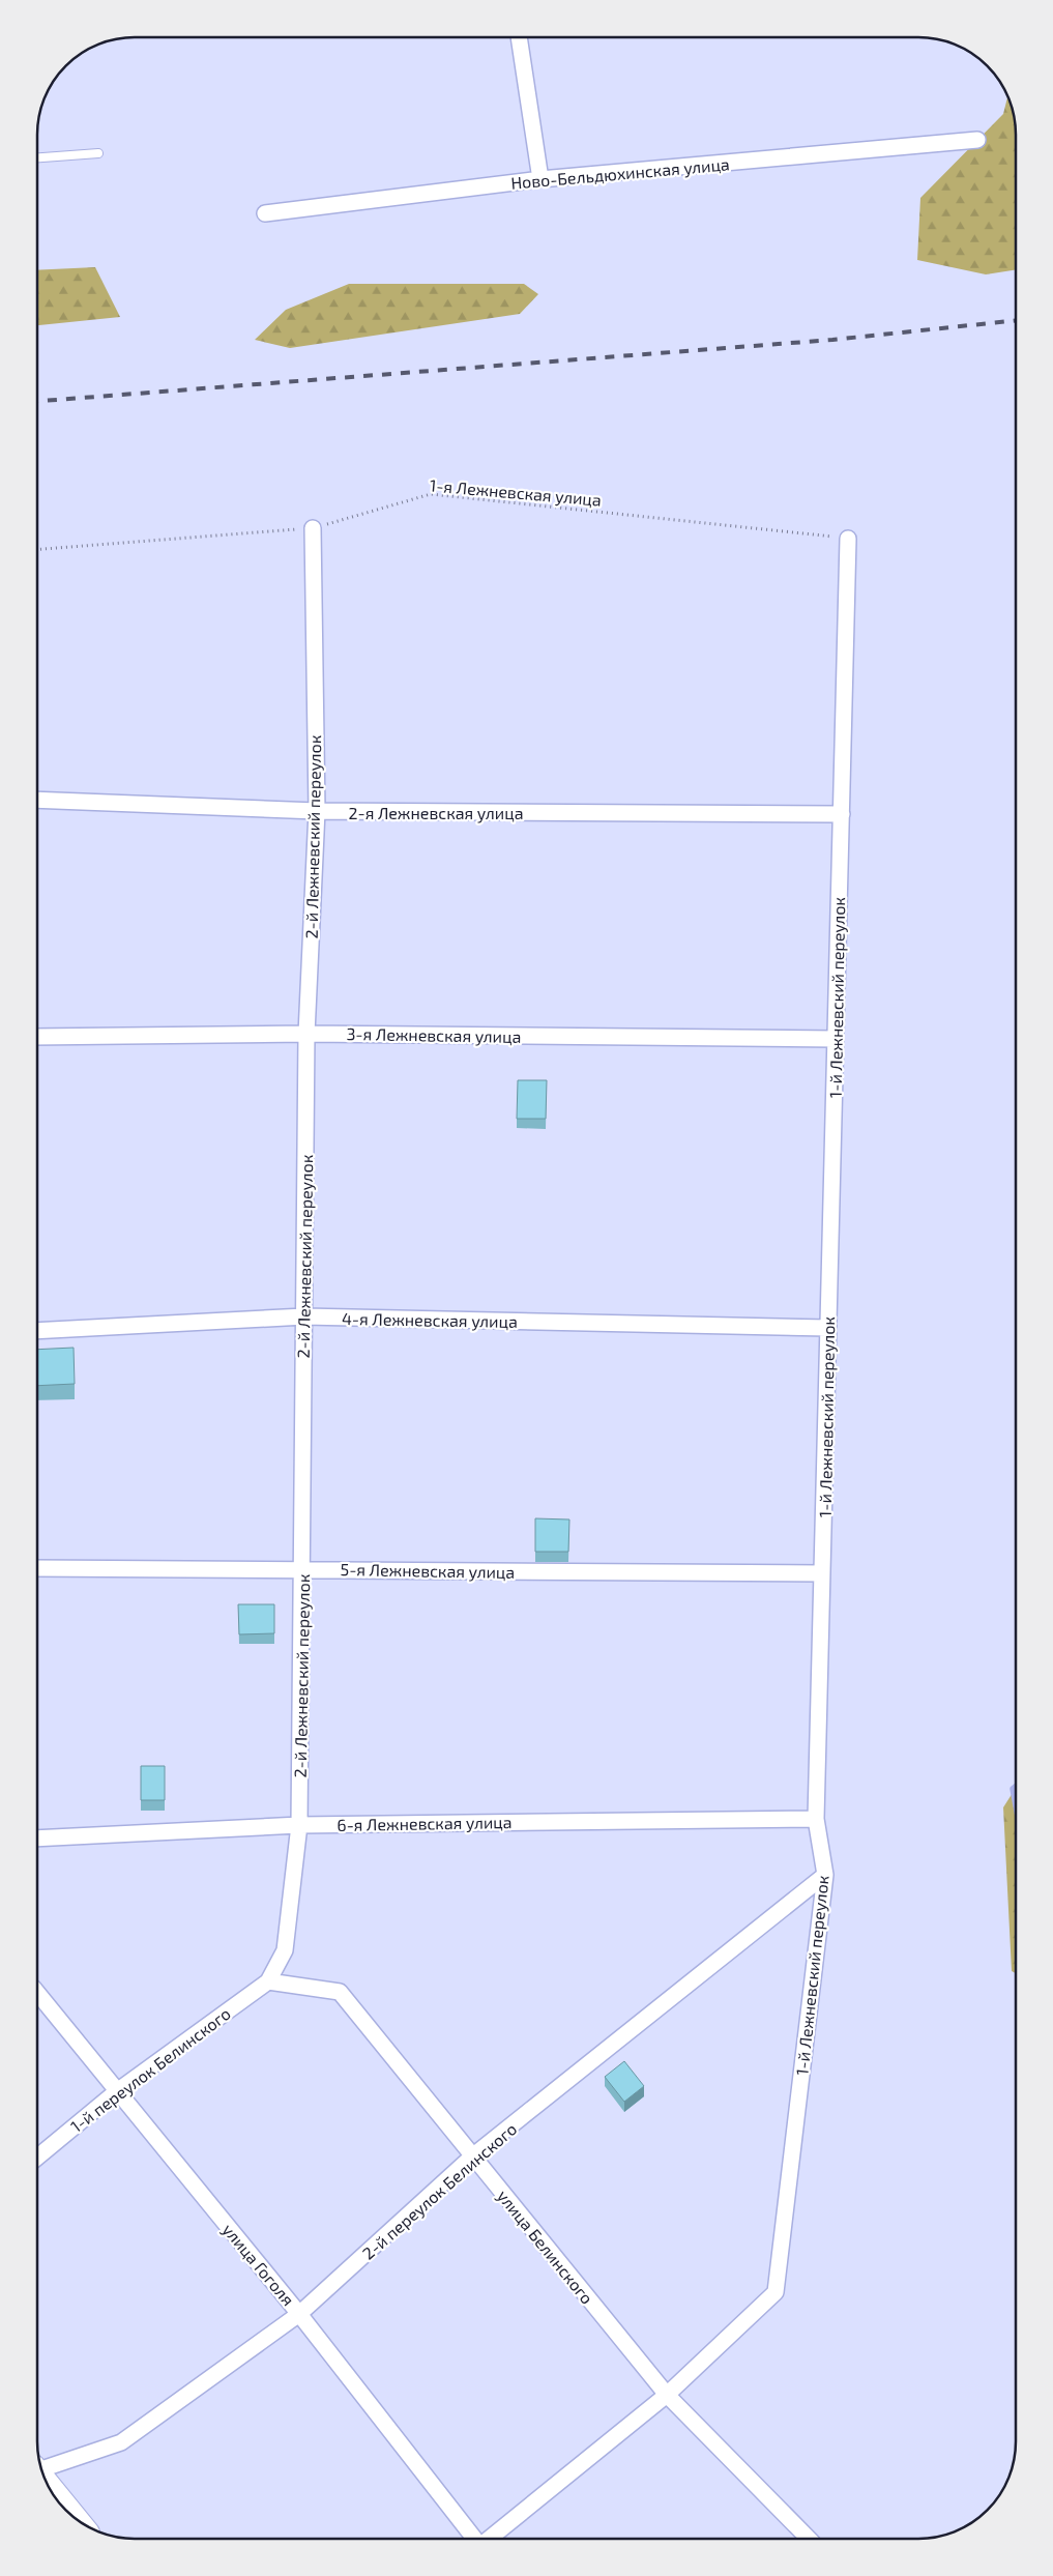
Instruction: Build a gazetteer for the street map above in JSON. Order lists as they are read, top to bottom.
{
  "streets": {
    "street": [
      "Ново-Бельдюхинская улица",
      "2-я Лежневская улица",
      "2-й Лежневский переулок",
      "1-й Лежневский переулок",
      "3-я Лежневская улица",
      "4-я Лежневская улица",
      "5-я Лежневская улица",
      "6-я Лежневская улица",
      "1-й переулок Белинского",
      "2-й переулок Белинского",
      "улица Белинского",
      "улица Гоголя"
    ],
    "path": ["1-я Лежневская улица"]
  },
  "crossings": [
    ["1-я Лежневская улица", "2-й Лежневский переулок"],
    ["1-я Лежневская улица", "1-й Лежневский переулок"],
    ["2-я Лежневская улица", "2-й Лежневский переулок"],
    ["2-я Лежневская улица", "1-й Лежневский переулок"],
    ["2-й Лежневский переулок", "3-я Лежневская улица"],
    ["2-й Лежневский переулок", "4-я Лежневская улица"],
    ["2-й Лежневский переулок", "5-я Лежневская улица"],
    ["2-й Лежневский переулок", "6-я Лежневская улица"],
    ["2-й Лежневский переулок", "1-й переулок Белинского"],
    ["2-й Лежневский переулок", "улица Белинского"],
    ["1-й Лежневский переулок", "3-я Лежневская улица"],
    ["1-й Лежневский переулок", "4-я Лежневская улица"],
    ["1-й Лежневский переулок", "5-я Лежневская улица"],
    ["1-й Лежневский переулок", "6-я Лежневская улица"],
    ["1-й Лежневский переулок", "2-й переулок Белинского"],
    ["1-й Лежневский переулок", "улица Белинского"],
    ["1-й переулок Белинского", "улица Белинского"],
    ["1-й переулок Белинского", "улица Гоголя"],
    ["2-й переулок Белинского", "улица Белинского"],
    ["2-й переулок Белинского", "улица Гоголя"]
  ]
}
